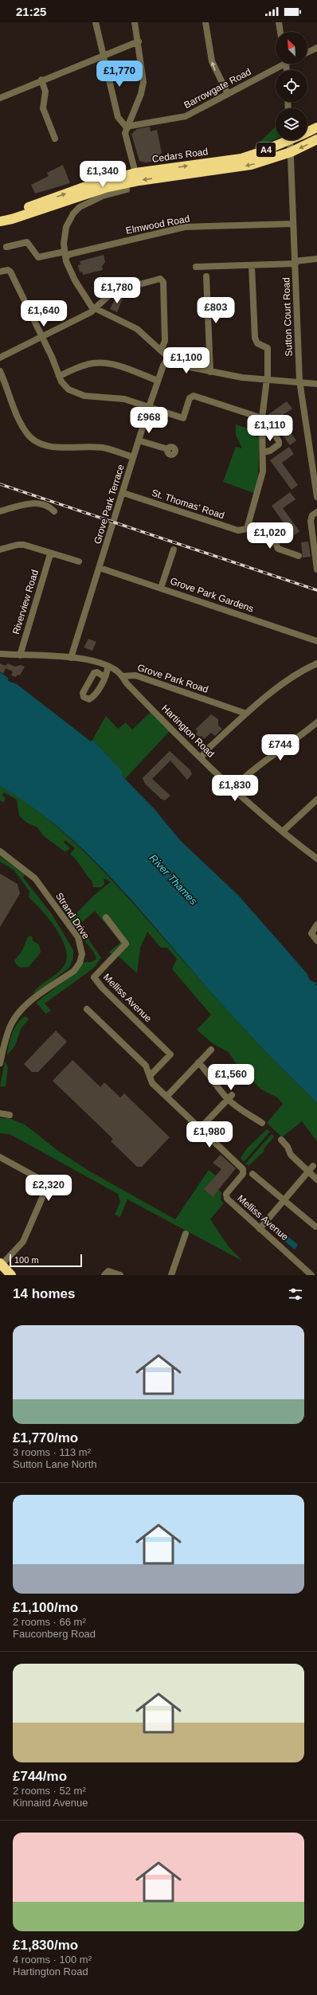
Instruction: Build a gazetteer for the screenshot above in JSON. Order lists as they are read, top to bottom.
{
  "streets": {
    "highway": ["A4", "Cedars Road"],
    "street": [
      "Barrowgate Road",
      "Elmwood Road",
      "Sutton Court Road",
      "Grove Park Terrace",
      "St. Thomas' Road",
      "Grove Park Gardens",
      "Riverview Road",
      "Grove Park Road",
      "Hartington Road",
      "Strand Drive",
      "Melliss Avenue"
    ]
  },
  "crossings": [
    ["A4", "Cedars Road"],
    ["A4", "Sutton Court Road"],
    ["Cedars Road", "Sutton Court Road"],
    ["Elmwood Road", "Sutton Court Road"],
    ["Grove Park Terrace", "St. Thomas' Road"],
    ["Grove Park Terrace", "Grove Park Gardens"],
    ["Grove Park Terrace", "Grove Park Road"],
    ["Riverview Road", "Grove Park Road"],
    ["Grove Park Road", "Hartington Road"]
  ],
  "water": ["River Thames"],
  "scale_bar": "100 m",
  "north": "top left",
  "page": {
    "status": "21:25",
    "price": [
      "£1,770",
      "£1,340",
      "£1,780",
      "£803",
      "£1,640",
      "£1,100",
      "£968",
      "£1,110",
      "£1,020",
      "£744",
      "£1,830",
      "£1,560",
      "£1,980",
      "£2,320"
    ],
    "scale": "100 m",
    "heading": "14 homes",
    "list": [
      {
        "name": "£1,770/mo",
        "note": "3 rooms · 113 m² · Sutton Lane North"
      },
      {
        "name": "£1,100/mo",
        "note": "2 rooms · 66 m² · Fauconberg Road"
      },
      {
        "name": "£744/mo",
        "note": "2 rooms · 52 m² · Kinnaird Avenue"
      },
      {
        "name": "£1,830/mo",
        "note": "4 rooms · 100 m² · Hartington Road"
      }
    ]
  }
}
